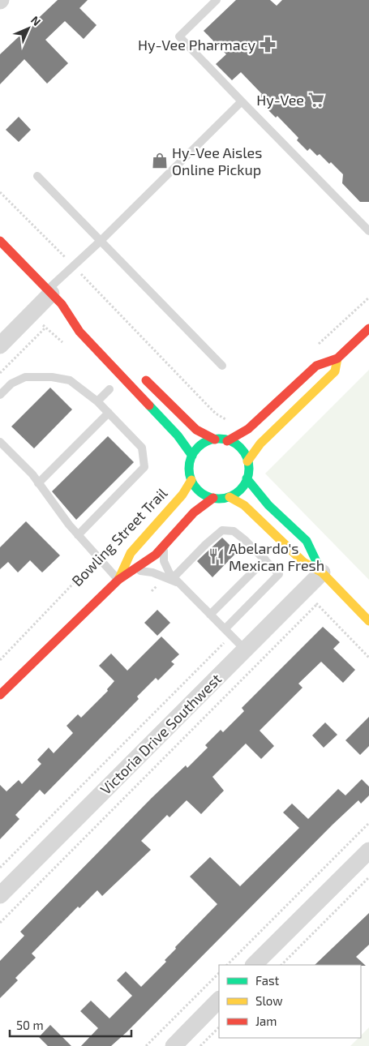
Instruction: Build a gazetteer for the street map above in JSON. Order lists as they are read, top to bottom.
{
  "streets": {
    "street": ["Victoria Drive Southwest"],
    "path": ["Bowling Street Trail"]
  },
  "places": {
    "pharmacy": ["Hy-Vee Pharmacy"],
    "supermarket": ["Hy-Vee"],
    "shop": ["Hy-Vee Aisles Online Pickup"],
    "restaurant": ["Abelardo's Mexican Fresh"]
  },
  "legend": ["Fast", "Slow", "Jam"],
  "scale_bar": "50 m",
  "north": "top right"
}
